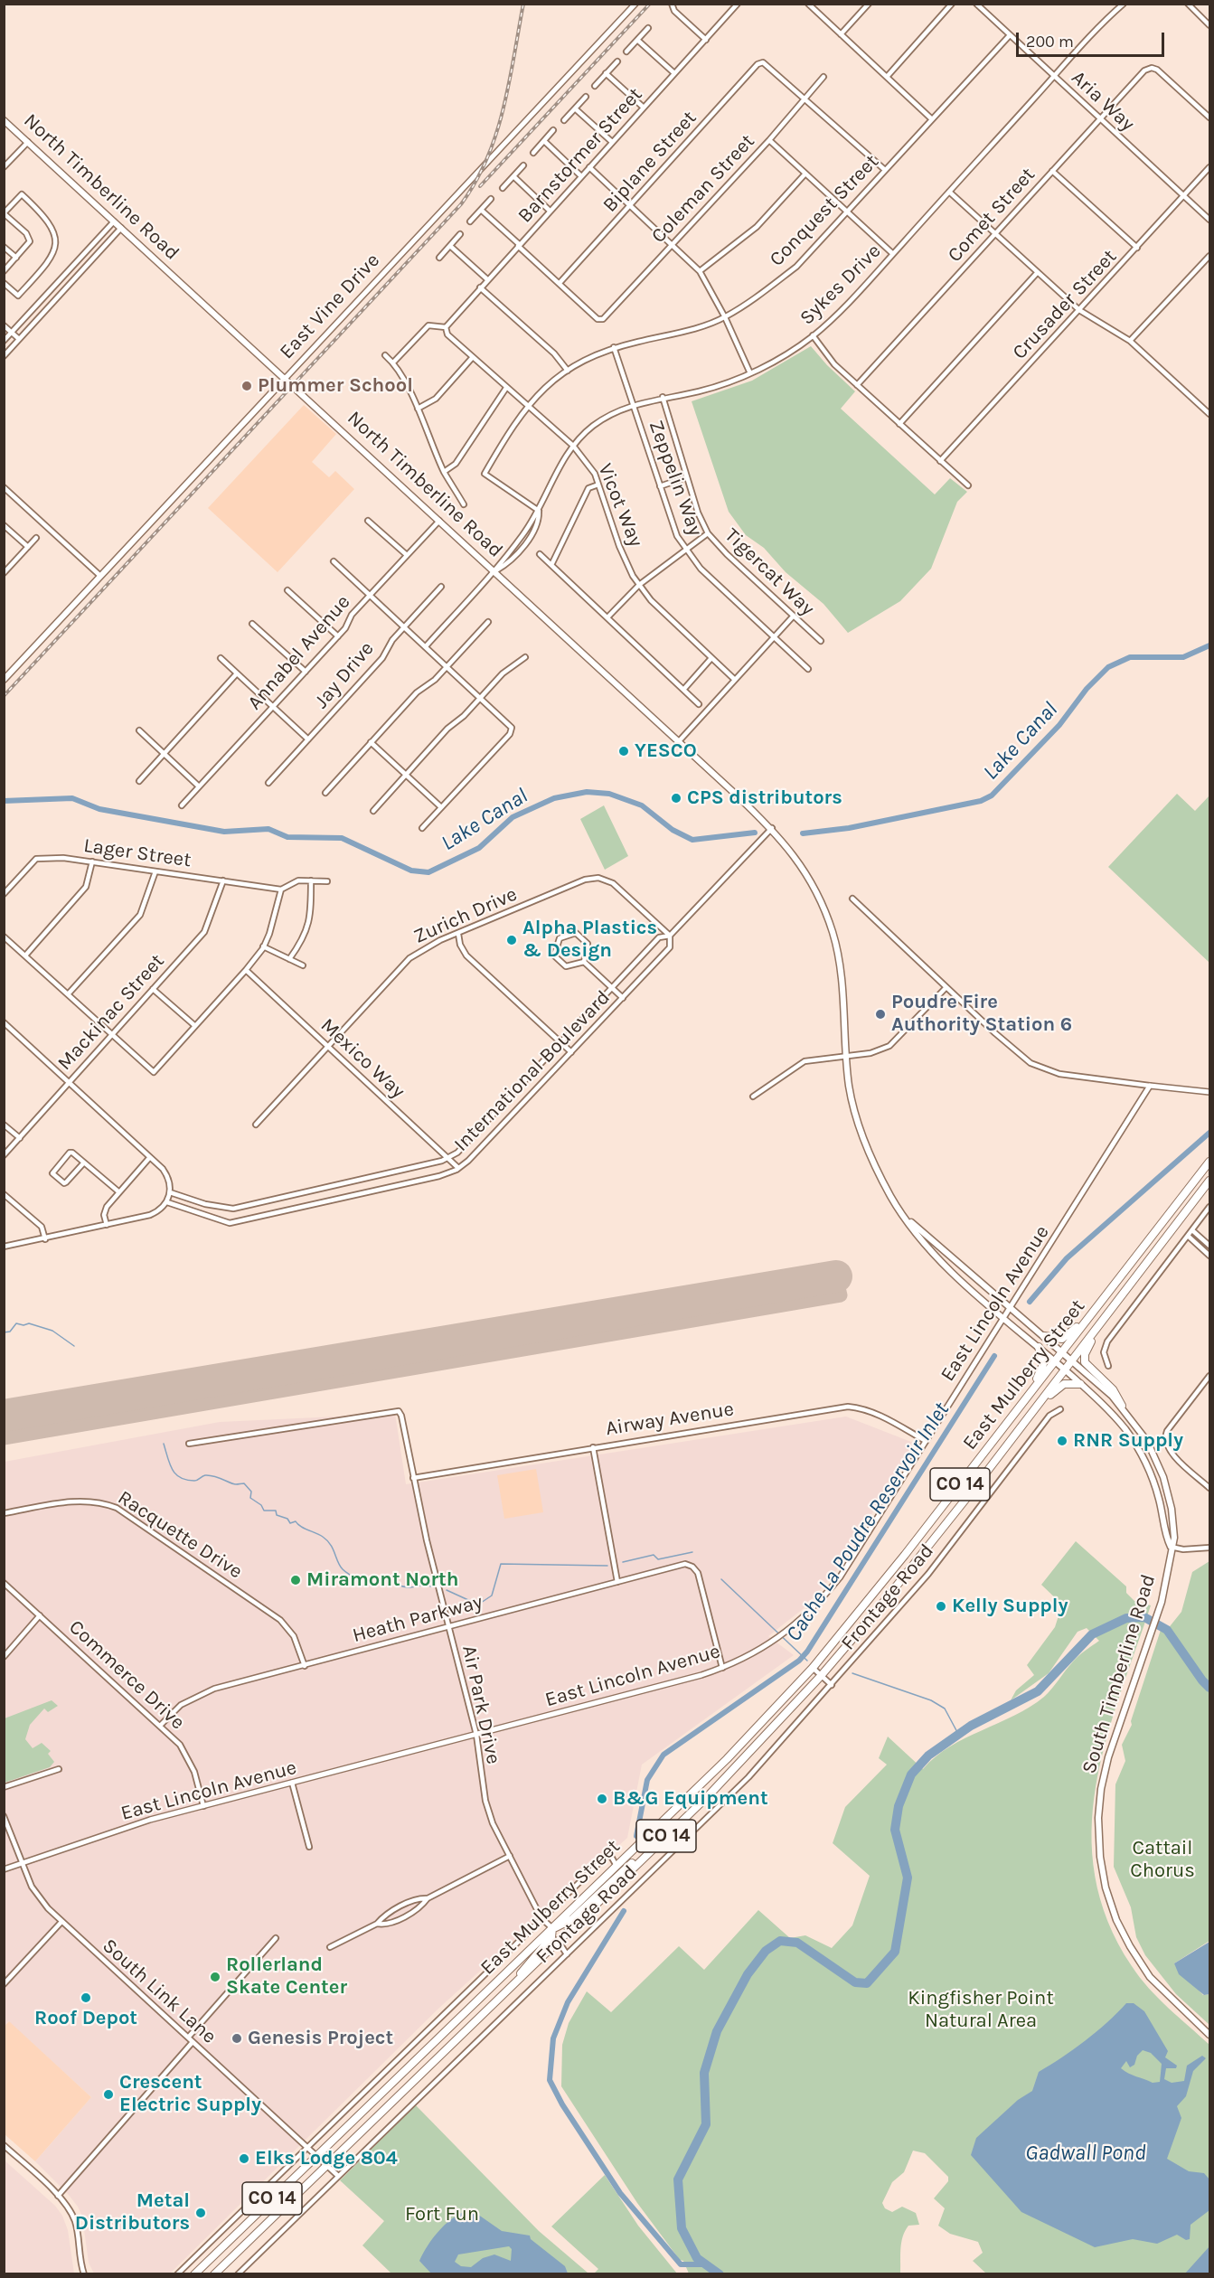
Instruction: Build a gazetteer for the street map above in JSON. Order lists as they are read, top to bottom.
{
  "streets": {
    "highway": ["East Mulberry Street", "CO 14"],
    "main road": ["North Timberline Road", "East Vine Drive", "South Timberline Road"],
    "street": [
      "Aria Way",
      "Barnstormer Street",
      "Biplane Street",
      "Coleman Street",
      "Conquest Street",
      "Comet Street",
      "Sykes Drive",
      "Crusader Street",
      "Zeppelin Way",
      "Vicot Way",
      "Tigercat Way",
      "Annabel Avenue",
      "Jay Drive",
      "Lager Street",
      "Zurich Drive",
      "Mackinac Street",
      "Mexico Way",
      "International Boulevard",
      "East Lincoln Avenue",
      "Airway Avenue",
      "Racquette Drive",
      "Frontage Road",
      "Heath Parkway",
      "Commerce Drive",
      "Air Park Drive",
      "South Link Lane"
    ]
  },
  "crossings": [
    ["Aria Way", "Conquest Street"],
    ["Aria Way", "Comet Street"],
    ["Aria Way", "Sykes Drive"],
    ["Aria Way", "Crusader Street"],
    ["Barnstormer Street", "Vicot Way"],
    ["Biplane Street", "Coleman Street"],
    ["North Timberline Road", "Sykes Drive"],
    ["North Timberline Road", "East Vine Drive"],
    ["North Timberline Road", "Annabel Avenue"],
    ["North Timberline Road", "International Boulevard"],
    ["North Timberline Road", "South Timberline Road"],
    ["Conquest Street", "Sykes Drive"],
    ["Conquest Street", "Zeppelin Way"],
    ["Conquest Street", "Vicot Way"],
    ["Sykes Drive", "Zeppelin Way"],
    ["Sykes Drive", "Vicot Way"],
    ["Sykes Drive", "Tigercat Way"],
    ["Lager Street", "Mackinac Street"],
    ["Zurich Drive", "Mexico Way"],
    ["Zurich Drive", "International Boulevard"],
    ["Mexico Way", "International Boulevard"],
    ["International Boulevard", "South Timberline Road"],
    ["East Lincoln Avenue", "Airway Avenue"],
    ["East Lincoln Avenue", "Heath Parkway"],
    ["East Lincoln Avenue", "South Timberline Road"],
    ["East Lincoln Avenue", "Commerce Drive"],
    ["East Lincoln Avenue", "Air Park Drive"],
    ["East Lincoln Avenue", "South Link Lane"],
    ["East Mulberry Street", "Frontage Road"],
    ["East Mulberry Street", "South Timberline Road"],
    ["East Mulberry Street", "Air Park Drive"],
    ["East Mulberry Street", "South Link Lane"],
    ["Airway Avenue", "Air Park Drive"],
    ["Racquette Drive", "Heath Parkway"],
    ["Frontage Road", "Air Park Drive"],
    ["Frontage Road", "South Link Lane"],
    ["Heath Parkway", "Commerce Drive"],
    ["Heath Parkway", "Air Park Drive"]
  ],
  "water": ["Lake Canal", "Cache La Poudre Reservoir Inlet", "Gadwall Pond"],
  "parks": ["Cattail Chorus", "Kingfisher Point Natural Area", "Fort Fun"],
  "places": [
    "Plummer School",
    "YESCO",
    "CPS distributors",
    "Alpha Plastics & Design",
    "Poudre Fire Authority Station 6",
    "RNR Supply",
    "Miramont North",
    "Kelly Supply",
    "B&G Equipment",
    "Rollerland Skate Center",
    "Roof Depot",
    "Genesis Project",
    "Crescent Electric Supply",
    "Elks Lodge 804",
    "Metal Distributors"
  ],
  "scale_bar": "200 m"
}
